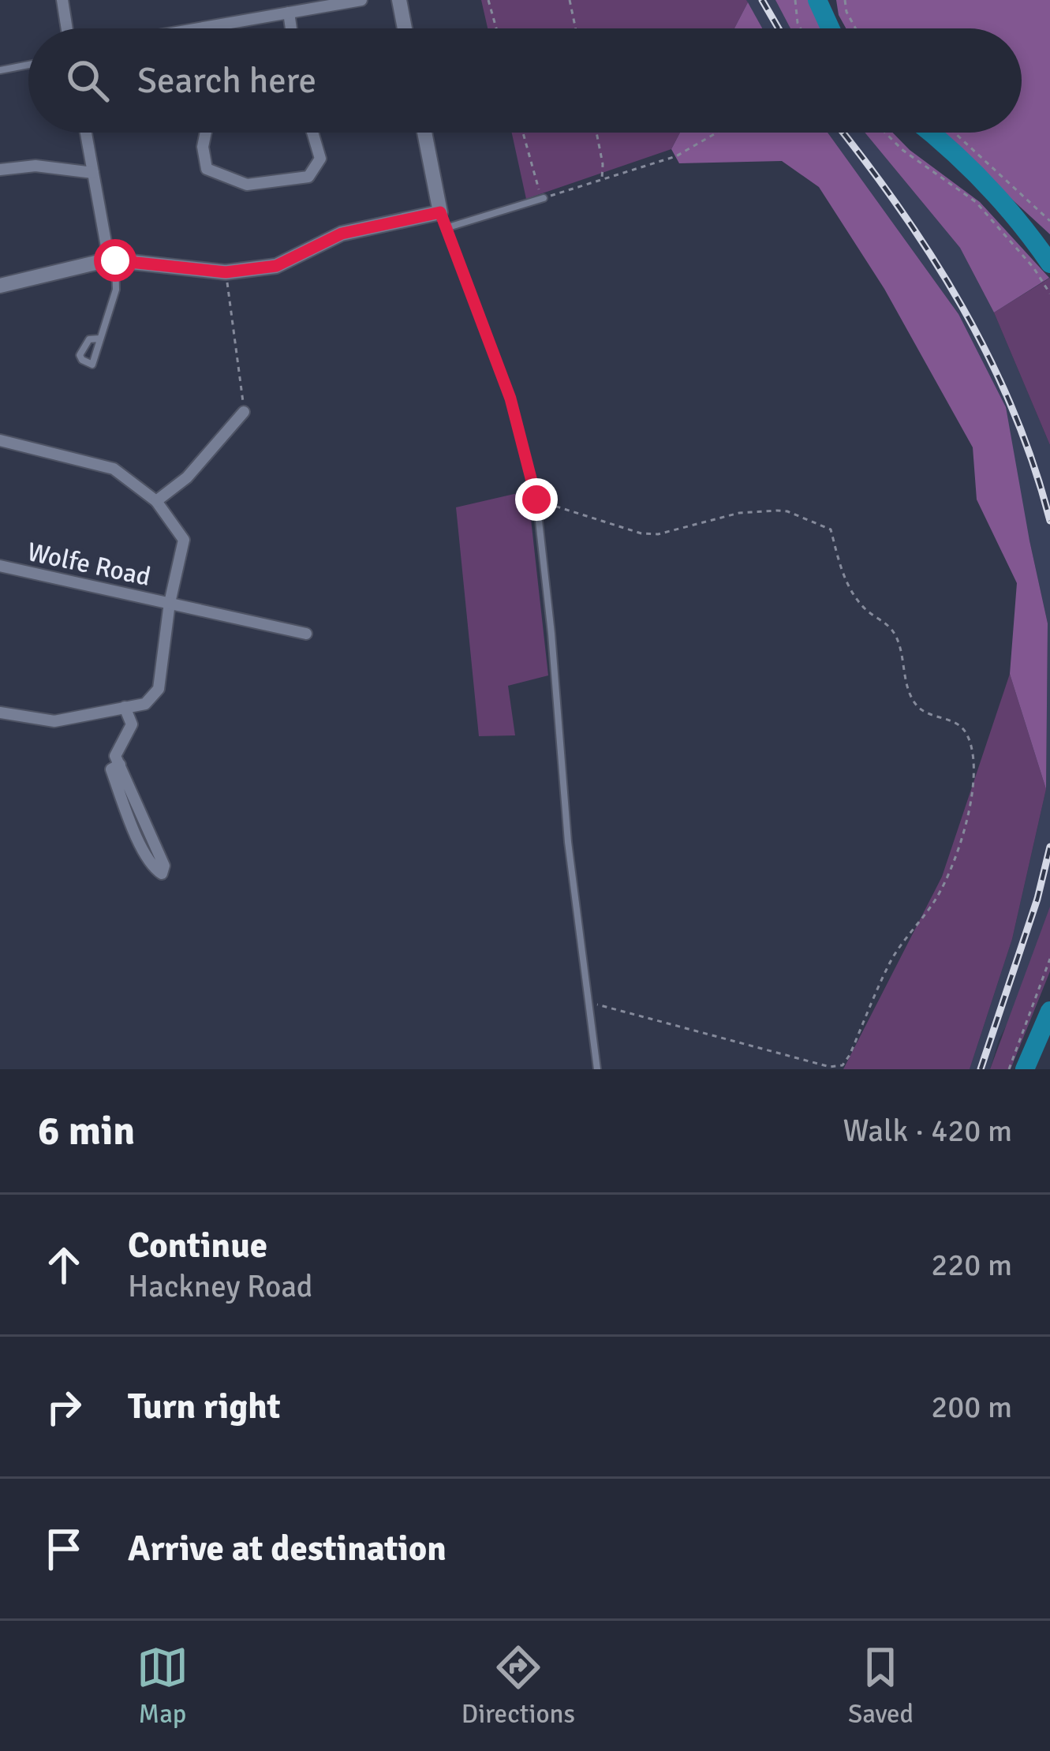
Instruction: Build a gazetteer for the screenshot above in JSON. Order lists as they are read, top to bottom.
{
  "streets": {
    "street": ["Wolfe Road"]
  },
  "page": {
    "search": "Search here",
    "heading": ["6 min", "Walk · 420 m"],
    "list": [
      ["Continue", "Hackney Road", "220 m"],
      ["Turn right", "200 m"],
      "Arrive at destination"
    ],
    "nav": ["Map", "Directions", "Saved"]
  }
}
